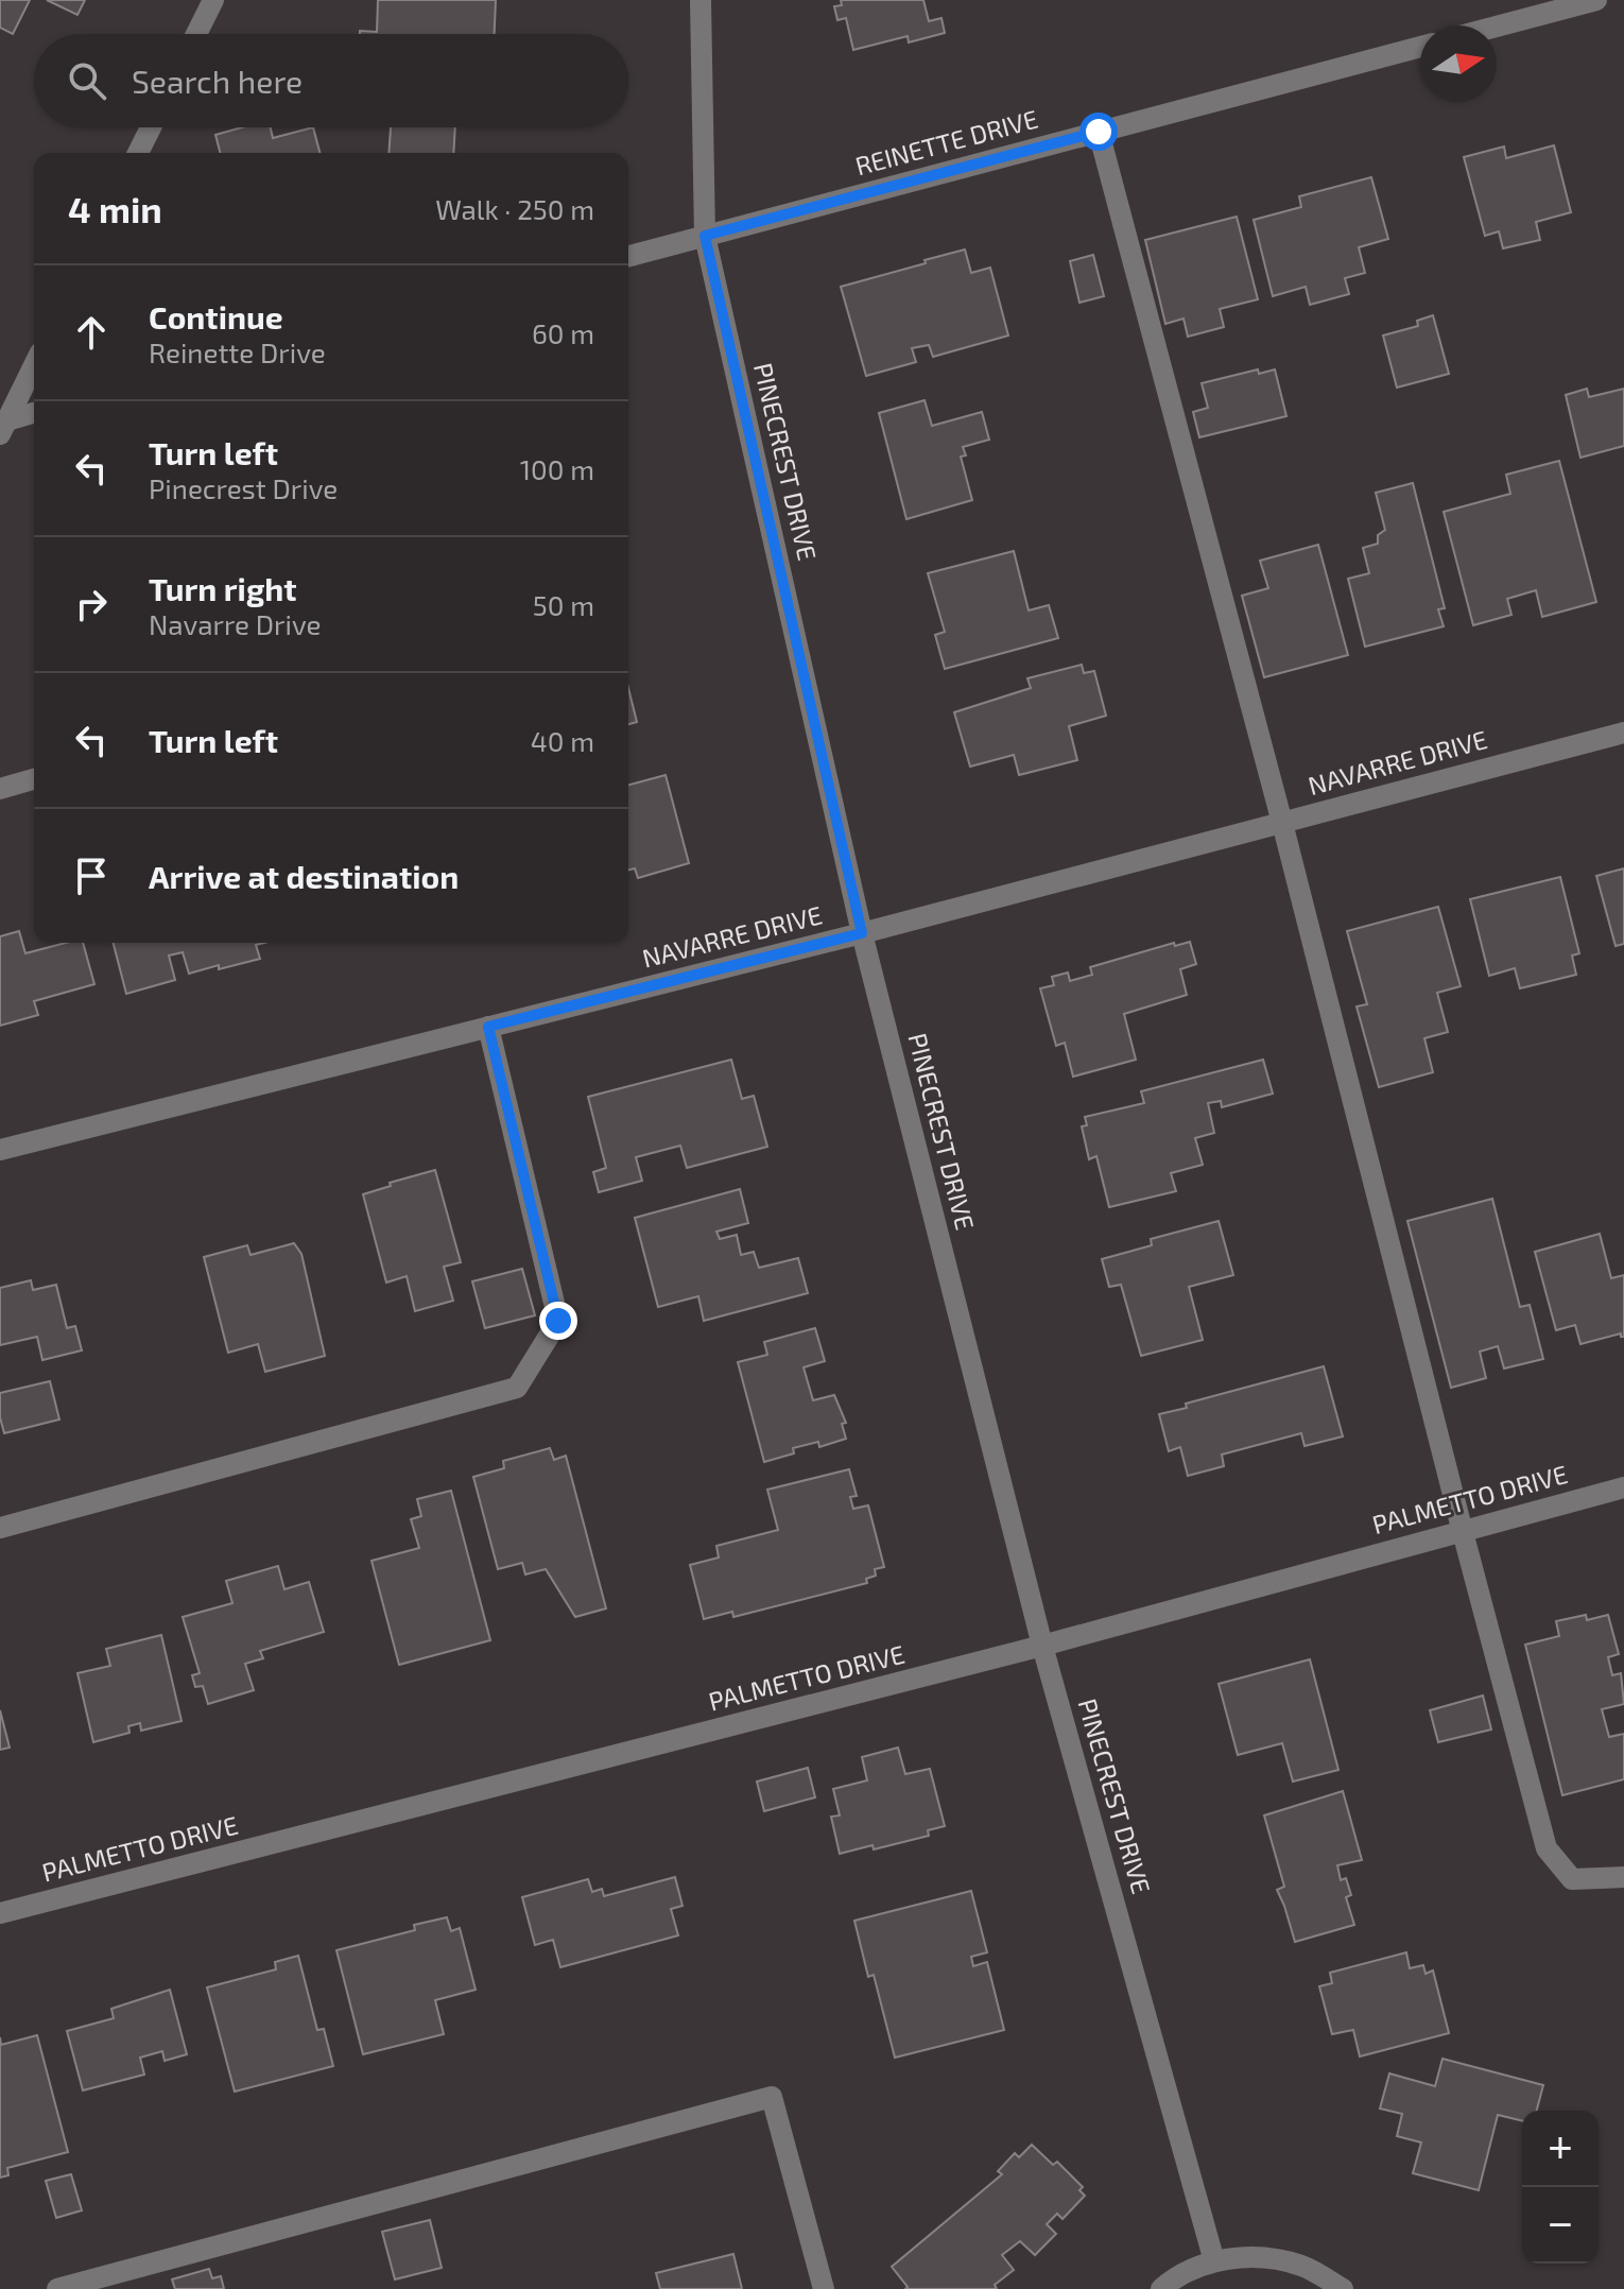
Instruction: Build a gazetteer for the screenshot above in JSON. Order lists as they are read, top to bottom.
{
  "streets": {
    "street": [
      "REINETTE DRIVE",
      "PINECREST DRIVE",
      "NAVARRE DRIVE",
      "PALMETTO DRIVE"
    ]
  },
  "crossings": [
    ["REINETTE DRIVE", "PINECREST DRIVE"],
    ["PINECREST DRIVE", "NAVARRE DRIVE"],
    ["PINECREST DRIVE", "PALMETTO DRIVE"]
  ],
  "north": "right",
  "page": {
    "search": "Search here",
    "heading": ["4 min", "Walk · 250 m"],
    "list": [
      ["Continue", "Reinette Drive", "60 m"],
      ["Turn left", "Pinecrest Drive", "100 m"],
      ["Turn right", "Navarre Drive", "50 m"],
      ["Turn left", "40 m"],
      "Arrive at destination"
    ],
    "map_buttons": ["+", "−"]
  }
}
